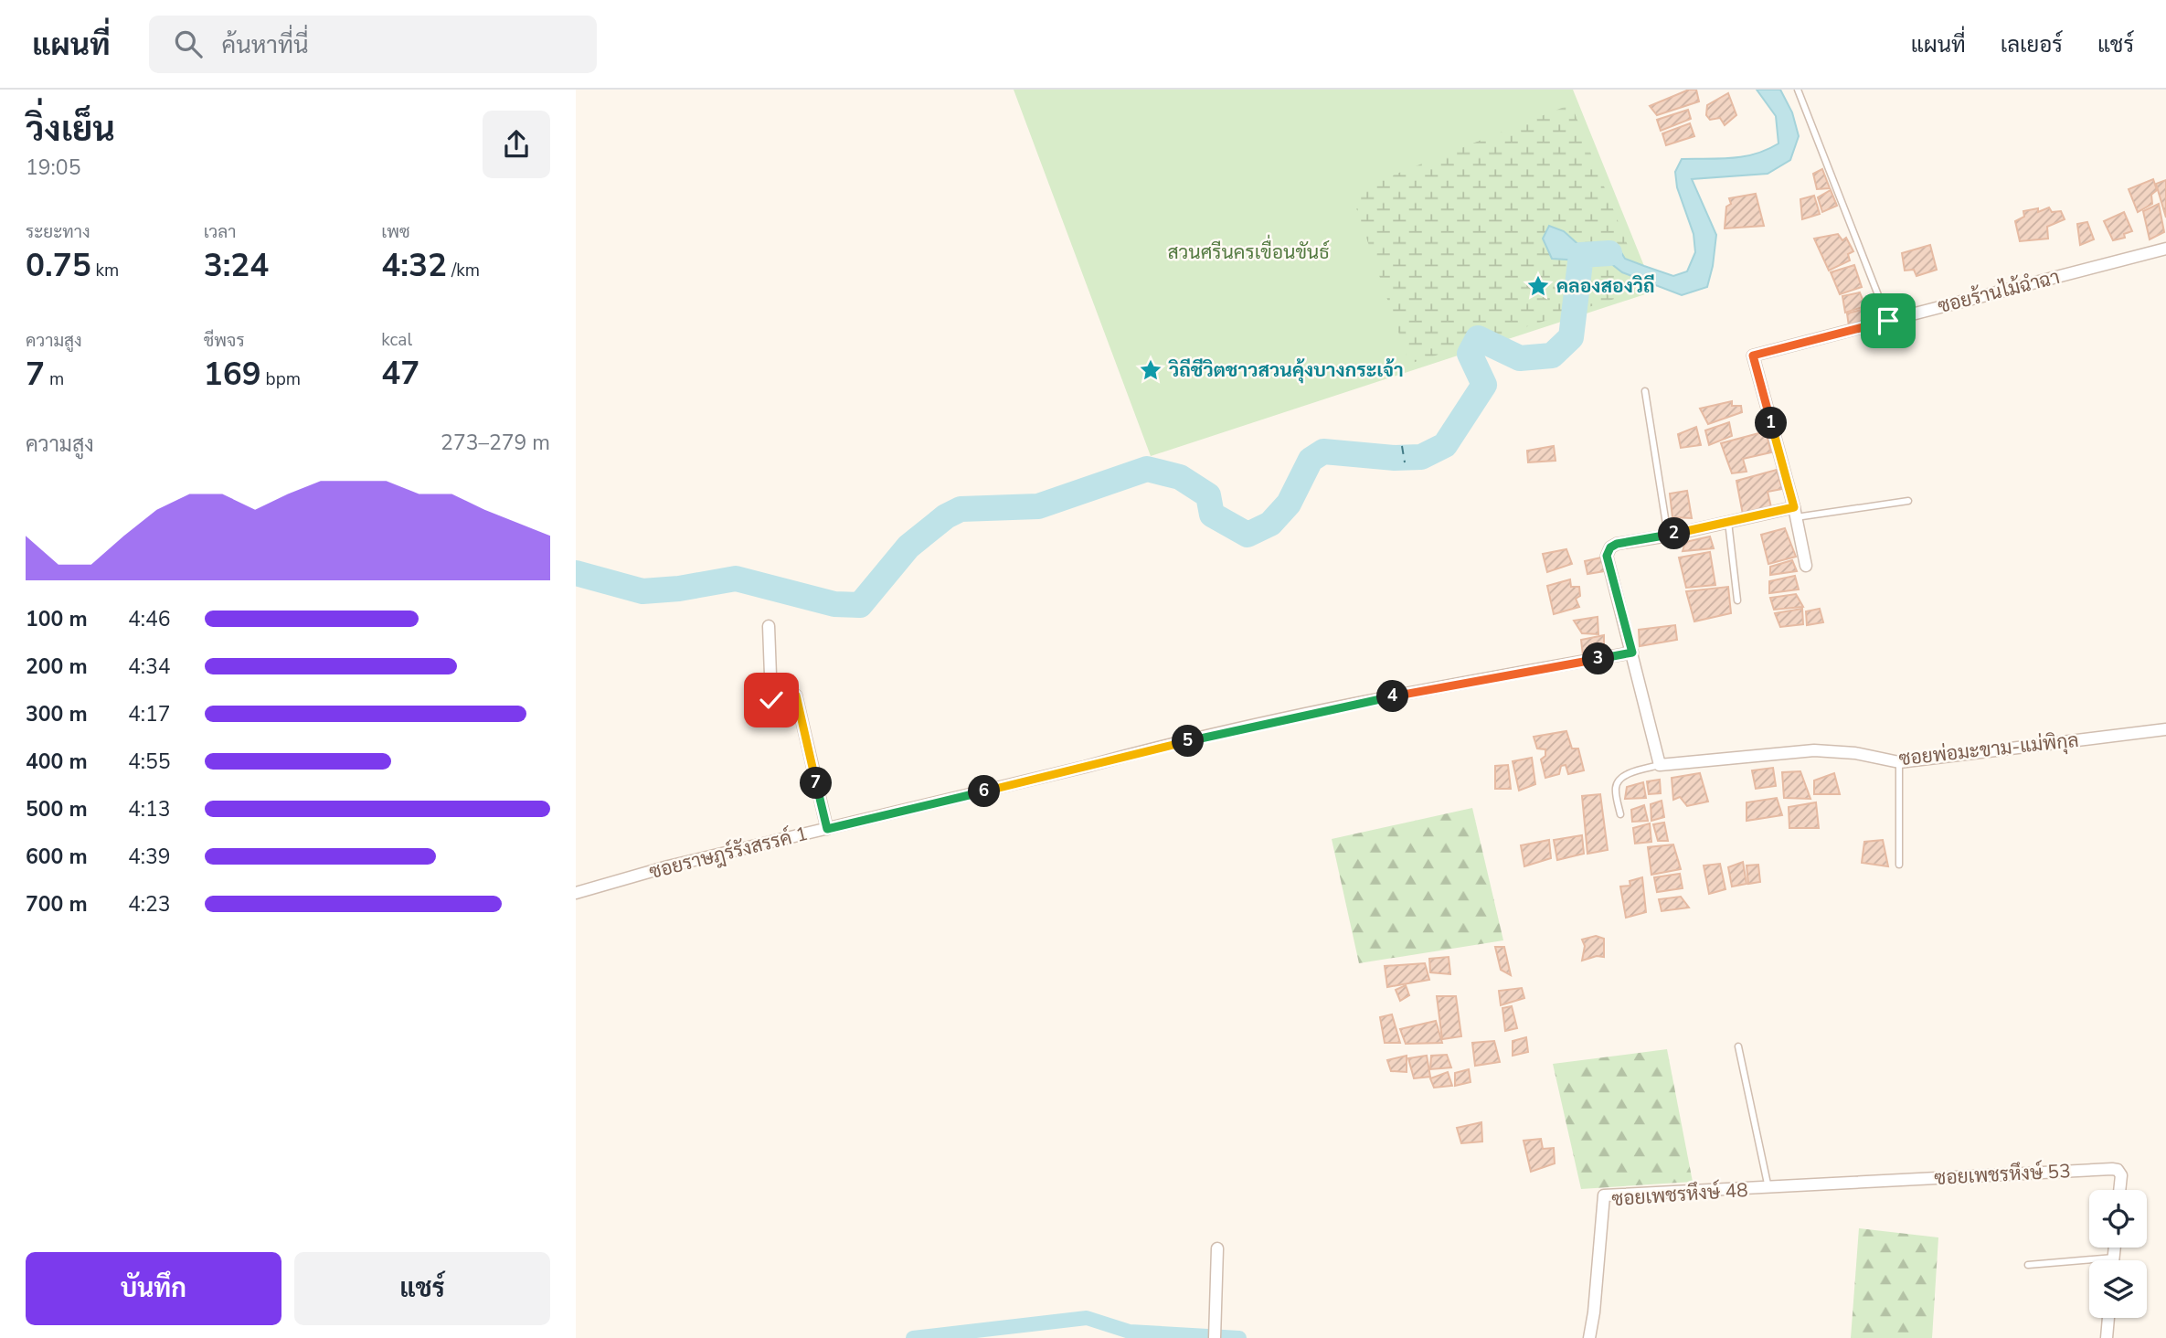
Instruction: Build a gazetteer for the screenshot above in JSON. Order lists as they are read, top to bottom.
{
  "streets": {
    "street": [
      "ซอยร้านไม้ฉำฉา",
      "ซอยพ่อมะขาม-แม่พิกุล",
      "ซอยราษฎร์รังสรรค์ 1",
      "ซอยเพชรหึงษ์ 53",
      "ซอยเพชรหึงษ์ 48"
    ]
  },
  "crossings": [
    ["ซอยเพชรหึงษ์ 53", "ซอยเพชรหึงษ์ 48"]
  ],
  "parks": ["สวนศรีนครเขื่อนขันธ์"],
  "places": {
    "place": ["คลองสองวิถี", "วิถีชีวิตชาวสวนคุ้งบางกระเจ้า"]
  },
  "page": {
    "header": "แผนที่",
    "search": "ค้นหาที่นี่",
    "nav": ["แผนที่", "เลเยอร์", "แชร์"],
    "heading": ["วิ่งเย็น", "19:05"],
    "stats": [
      ["ระยะทาง", "0.75 km"],
      ["เวลา", "3:24"],
      ["เพซ", "4:32 /km"],
      ["ความสูง", "7 m"],
      ["ชีพจร", "169 bpm"],
      ["kcal", "47"]
    ],
    "pins": [
      "1",
      "2",
      "3",
      "4",
      "5",
      "7",
      "6"
    ],
    "chart": ["ความสูง", "273–279 m"],
    "list": [
      {
        "name": "100 m",
        "note": "4:46"
      },
      {
        "name": "200 m",
        "note": "4:34"
      },
      {
        "name": "300 m",
        "note": "4:17"
      },
      {
        "name": "400 m",
        "note": "4:55"
      },
      {
        "name": "500 m",
        "note": "4:13"
      },
      {
        "name": "600 m",
        "note": "4:39"
      },
      {
        "name": "700 m",
        "note": "4:23"
      }
    ],
    "buttons": ["บันทึก", "แชร์"]
  }
}
